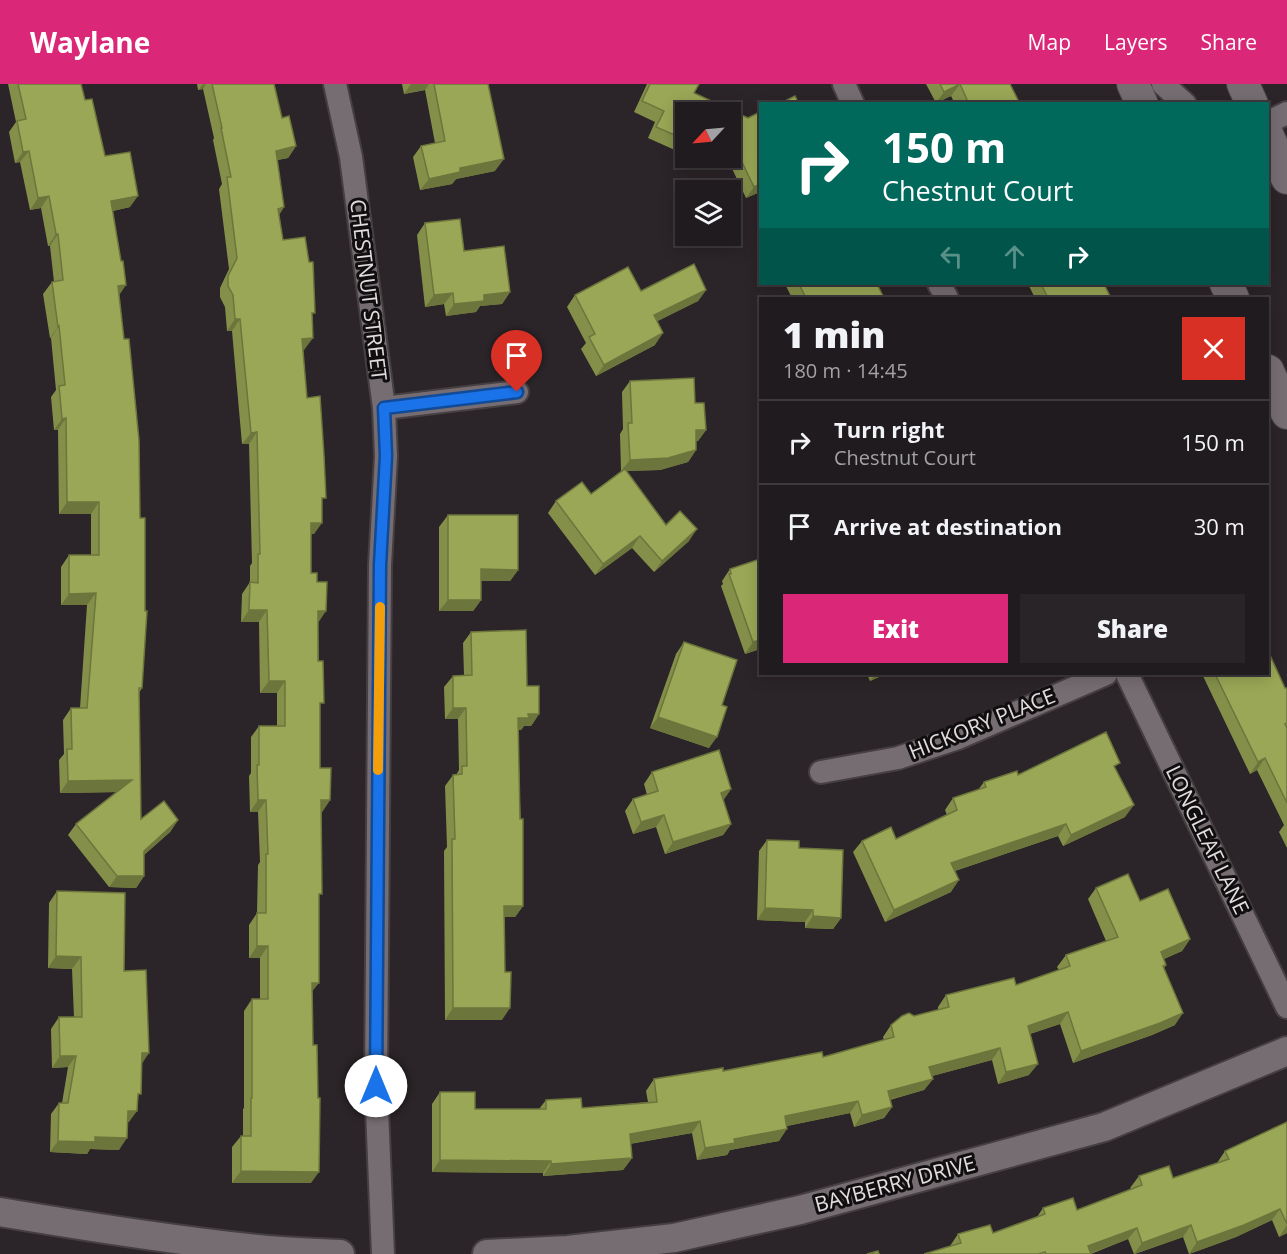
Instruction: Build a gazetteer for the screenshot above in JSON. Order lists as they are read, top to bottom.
{
  "streets": {
    "street": [
      "CHESTNUT STREET",
      "HICKORY PLACE",
      "LONGLEAF LANE",
      "BAYBERRY DRIVE"
    ]
  },
  "north": "bottom left",
  "page": {
    "header": "Waylane",
    "nav": ["Map", "Layers", "Share"],
    "turn": ["150 m", "Chestnut Court"],
    "heading": ["1 min", "180 m · 14:45"],
    "list": [
      {
        "name": "Turn right",
        "note": "Chestnut Court",
        "value": "150 m"
      },
      {
        "name": "Arrive at destination",
        "value": "30 m"
      }
    ],
    "buttons": ["Exit", "Share"]
  }
}
